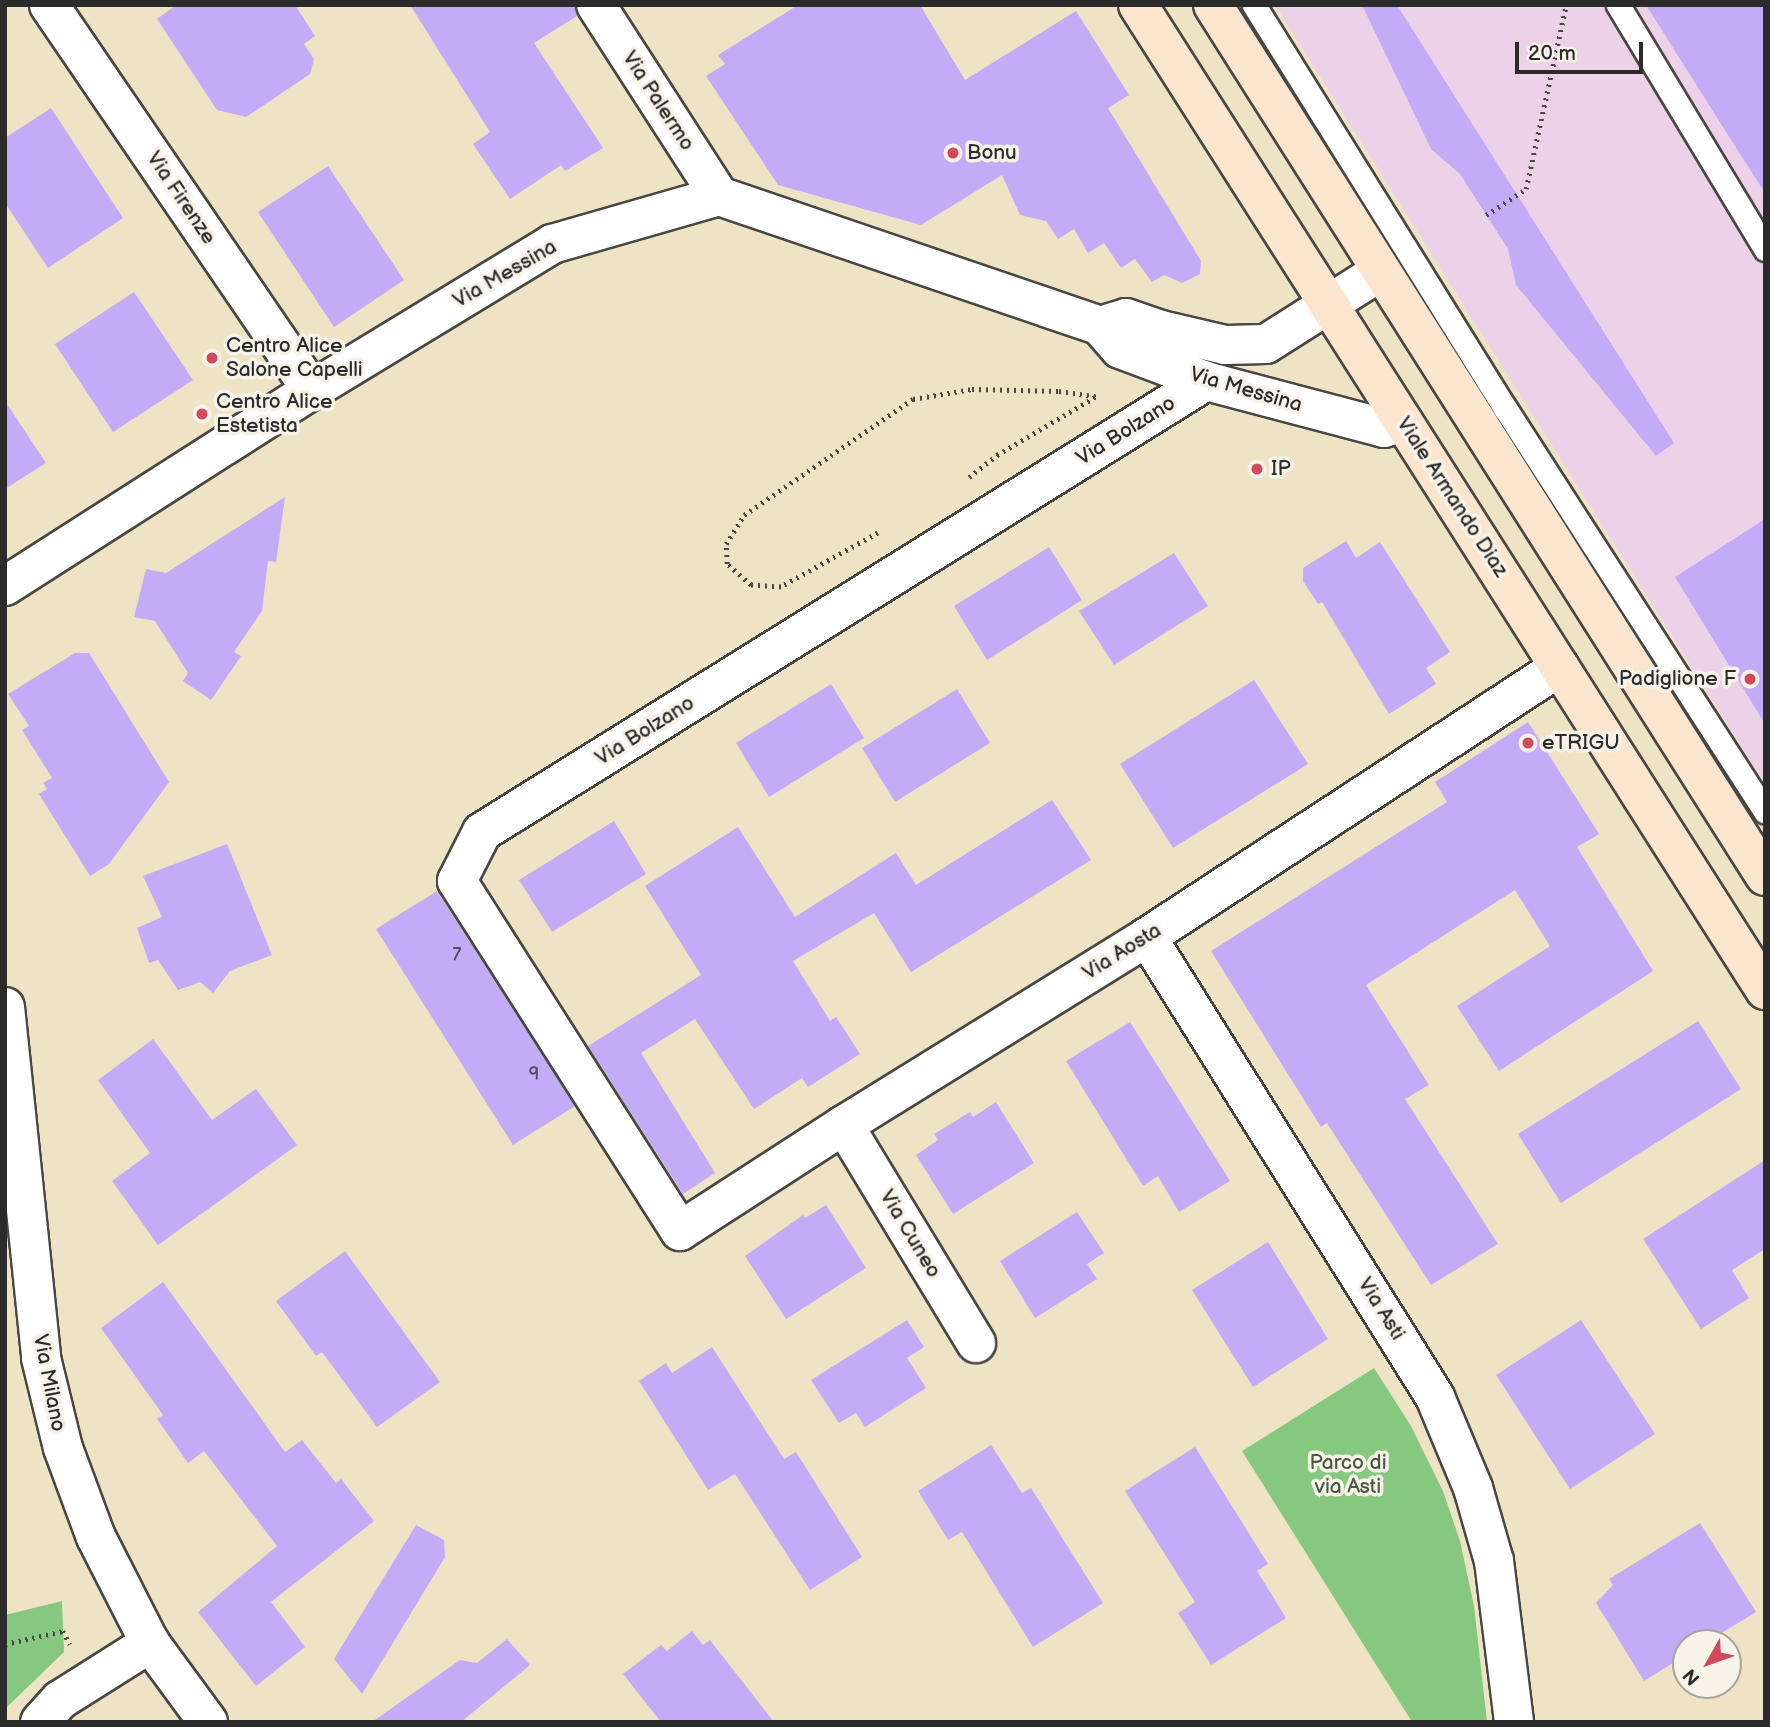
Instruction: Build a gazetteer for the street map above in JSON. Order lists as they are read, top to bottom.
{
  "streets": {
    "main road": ["Viale Armando Diaz"],
    "street": [
      "Via Palermo",
      "Via Firenze",
      "Via Messina",
      "Via Bolzano",
      "Via Aosta",
      "Via Cuneo",
      "Via Asti",
      "Via Milano"
    ]
  },
  "crossings": [
    ["Via Palermo", "Via Messina"],
    ["Via Firenze", "Via Messina"],
    ["Via Messina", "Via Bolzano"],
    ["Via Messina", "Viale Armando Diaz"],
    ["Via Bolzano", "Via Aosta"],
    ["Viale Armando Diaz", "Via Aosta"],
    ["Via Aosta", "Via Cuneo"],
    ["Via Aosta", "Via Asti"]
  ],
  "parks": ["Parco di via Asti"],
  "places": [
    "Bonu",
    "Centro Alice Salone Capelli",
    "Centro Alice Estetista",
    "IP",
    "Padiglione F",
    "eTRIGU"
  ],
  "house_numbers": ["7", "9"],
  "scale_bar": "20 m",
  "north": "bottom left"
}
